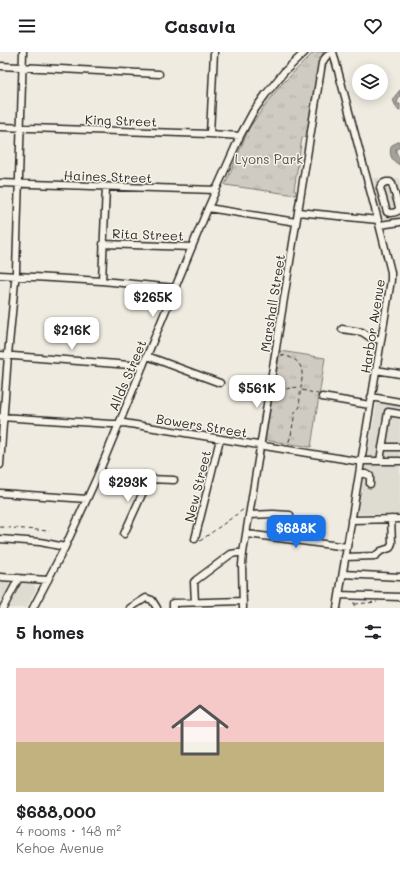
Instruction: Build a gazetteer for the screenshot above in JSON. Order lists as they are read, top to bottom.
{
  "streets": {
    "street": [
      "King Street",
      "Haines Street",
      "Rita Street",
      "Marshall Street",
      "Harbor Avenue",
      "Allds Street",
      "Bowers Street",
      "New Street"
    ]
  },
  "crossings": [
    ["King Street", "Allds Street"],
    ["Haines Street", "Allds Street"],
    ["Rita Street", "Allds Street"],
    ["Marshall Street", "Harbor Avenue"],
    ["Marshall Street", "Bowers Street"],
    ["Harbor Avenue", "Bowers Street"],
    ["Allds Street", "Bowers Street"],
    ["Bowers Street", "New Street"]
  ],
  "parks": ["Lyons Park"],
  "page": {
    "header": "Casavia",
    "price": [
      "$265K",
      "$216K",
      "$561K",
      "$293K",
      "$688K"
    ],
    "heading": "5 homes",
    "list": [
      {
        "name": "$688,000",
        "note": "4 rooms · 148 m² · Kehoe Avenue"
      }
    ]
  }
}
